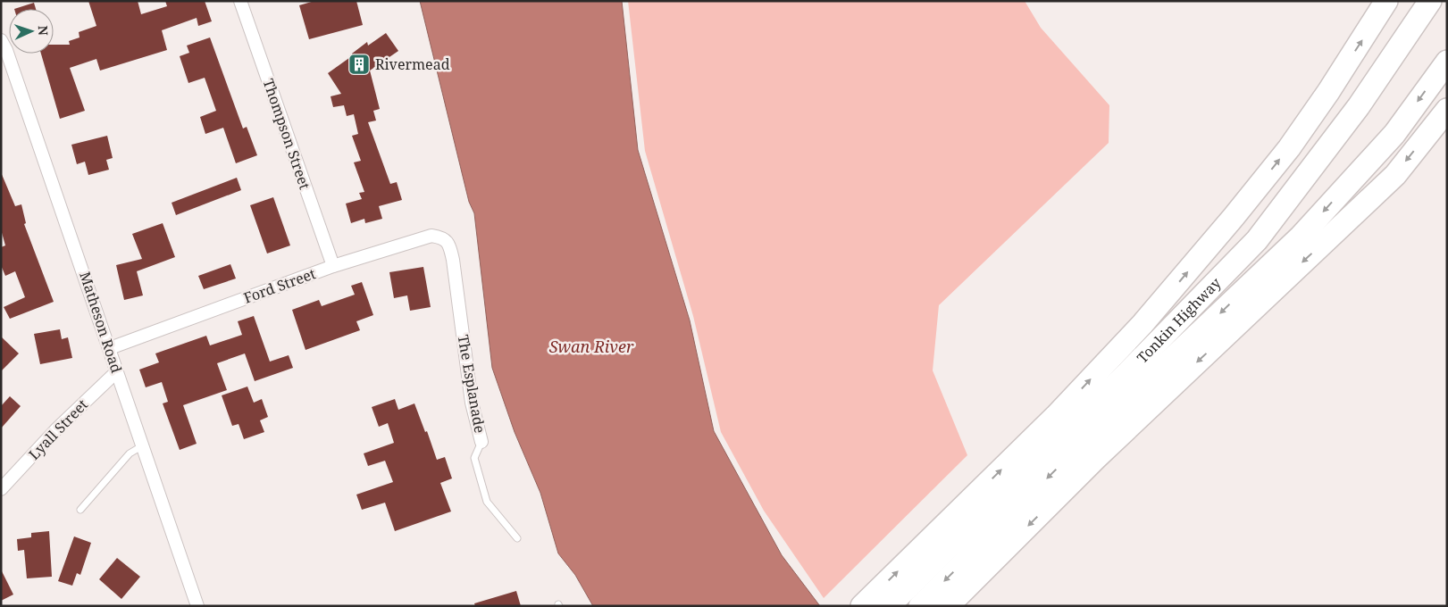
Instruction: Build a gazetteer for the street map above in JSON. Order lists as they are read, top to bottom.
{
  "streets": {
    "highway": ["Tonkin Highway"],
    "street": [
      "Thompson Street",
      "Ford Street",
      "Matheson Road",
      "The Esplanade",
      "Lyall Street"
    ]
  },
  "crossings": [
    ["Thompson Street", "Ford Street"],
    ["Ford Street", "Matheson Road"],
    ["Ford Street", "The Esplanade"],
    ["Matheson Road", "Lyall Street"]
  ],
  "water": ["Swan River"],
  "places": {
    "building": ["Rivermead"]
  },
  "north": "right"
}
